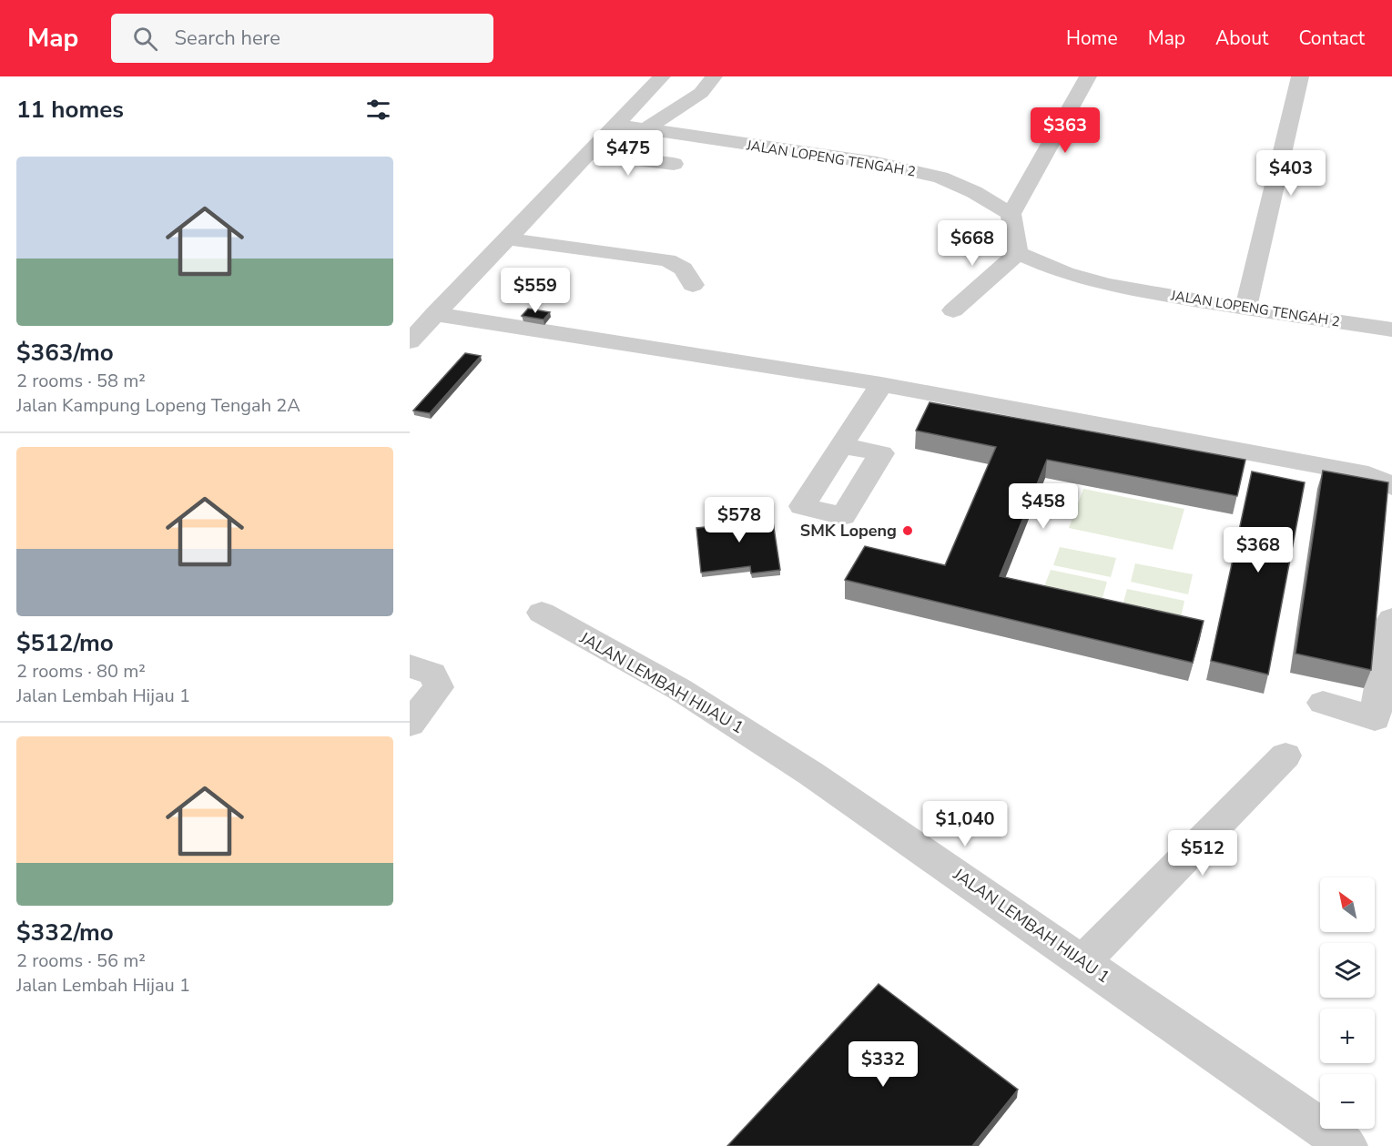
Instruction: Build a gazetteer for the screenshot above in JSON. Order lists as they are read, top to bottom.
{
  "streets": {
    "street": ["JALAN LOPENG TENGAH 2", "JALAN LEMBAH HIJAU 1"]
  },
  "places": ["SMK Lopeng"],
  "north": "top left",
  "page": {
    "header": "Map",
    "search": "Search here",
    "nav": [
      "Home",
      "Map",
      "About",
      "Contact"
    ],
    "heading": "11 homes",
    "price": [
      "$363",
      "$475",
      "$403",
      "$668",
      "$559",
      "$458",
      "$578",
      "$368",
      "$1,040",
      "$512",
      "$332"
    ],
    "list": [
      {
        "name": "$363/mo",
        "note": "2 rooms · 58 m² · Jalan Kampung Lopeng Tengah 2A"
      },
      {
        "name": "$512/mo",
        "note": "2 rooms · 80 m² · Jalan Lembah Hijau 1"
      },
      {
        "name": "$332/mo",
        "note": "2 rooms · 56 m² · Jalan Lembah Hijau 1"
      }
    ],
    "map_buttons": ["+", "−"]
  }
}
